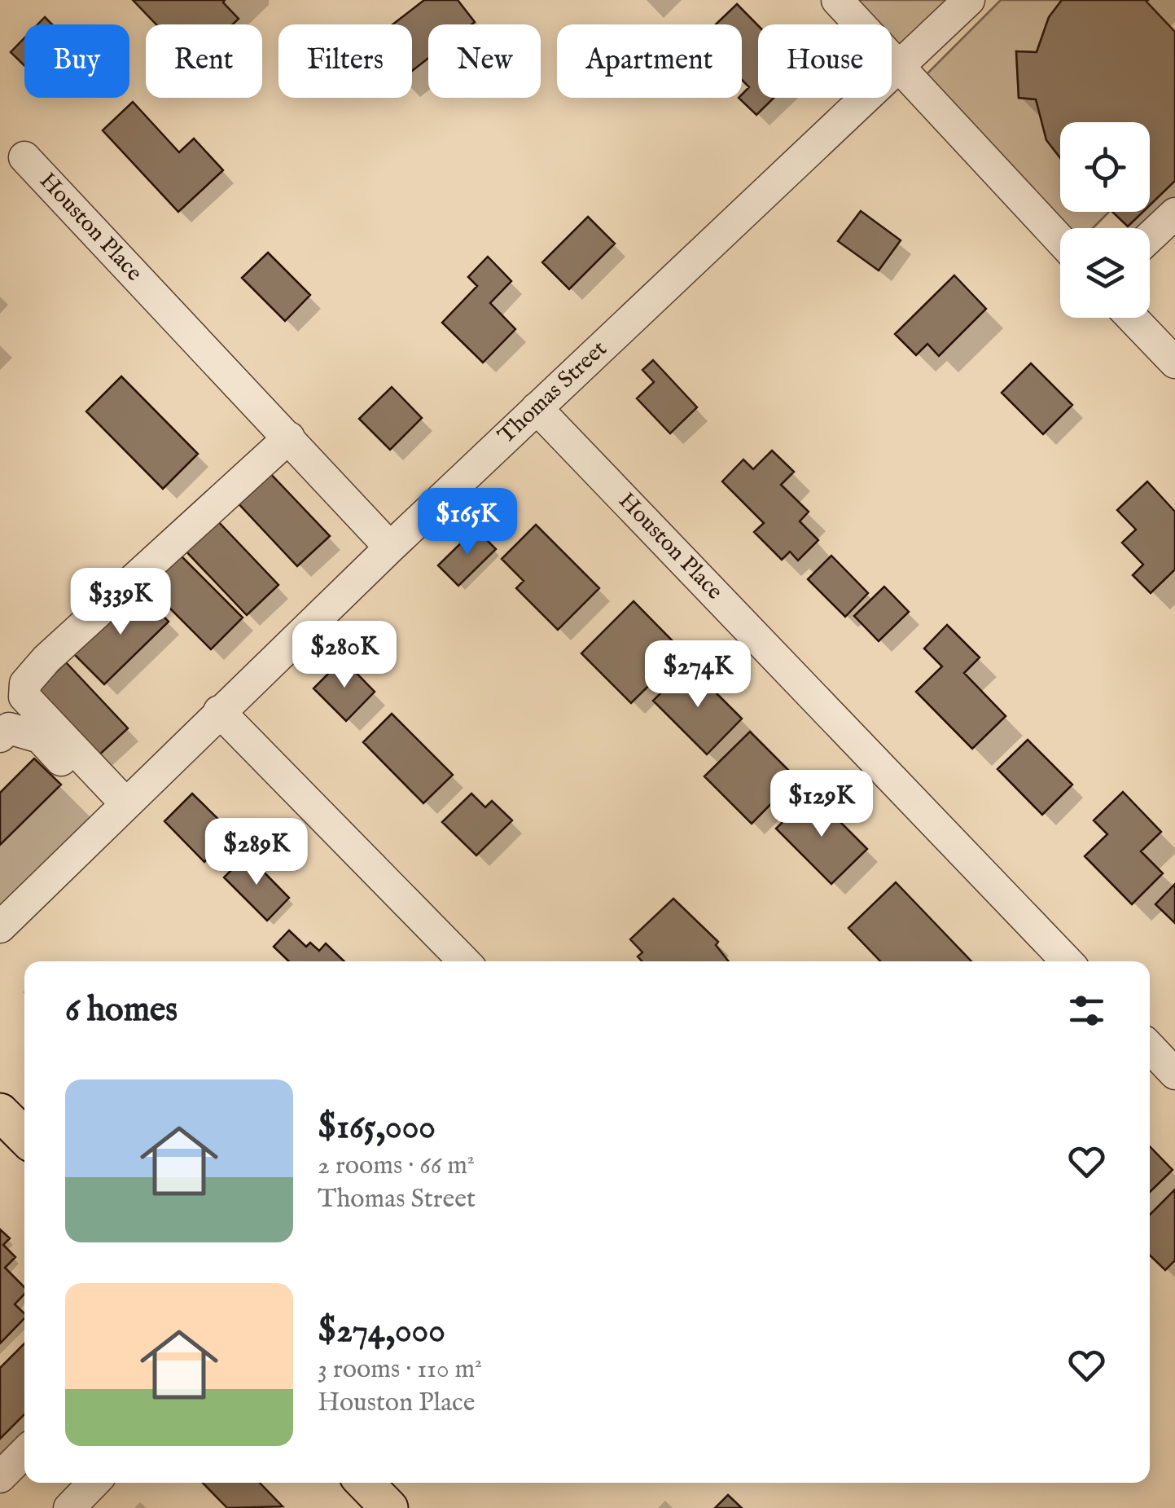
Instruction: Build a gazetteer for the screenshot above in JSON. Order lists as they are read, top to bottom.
{
  "streets": {
    "street": ["Houston Place", "Thomas Street"]
  },
  "crossings": [
    ["Houston Place", "Thomas Street"]
  ],
  "page": {
    "chip": [
      "Buy",
      "Rent",
      "Filters",
      "New",
      "Apartment",
      "House"
    ],
    "price": [
      "$165K",
      "$339K",
      "$280K",
      "$274K",
      "$129K",
      "$289K"
    ],
    "heading": "6 homes",
    "list": [
      {
        "name": "$165,000",
        "note": "2 rooms · 66 m² · Thomas Street"
      },
      {
        "name": "$274,000",
        "note": "3 rooms · 110 m² · Houston Place"
      }
    ]
  }
}
